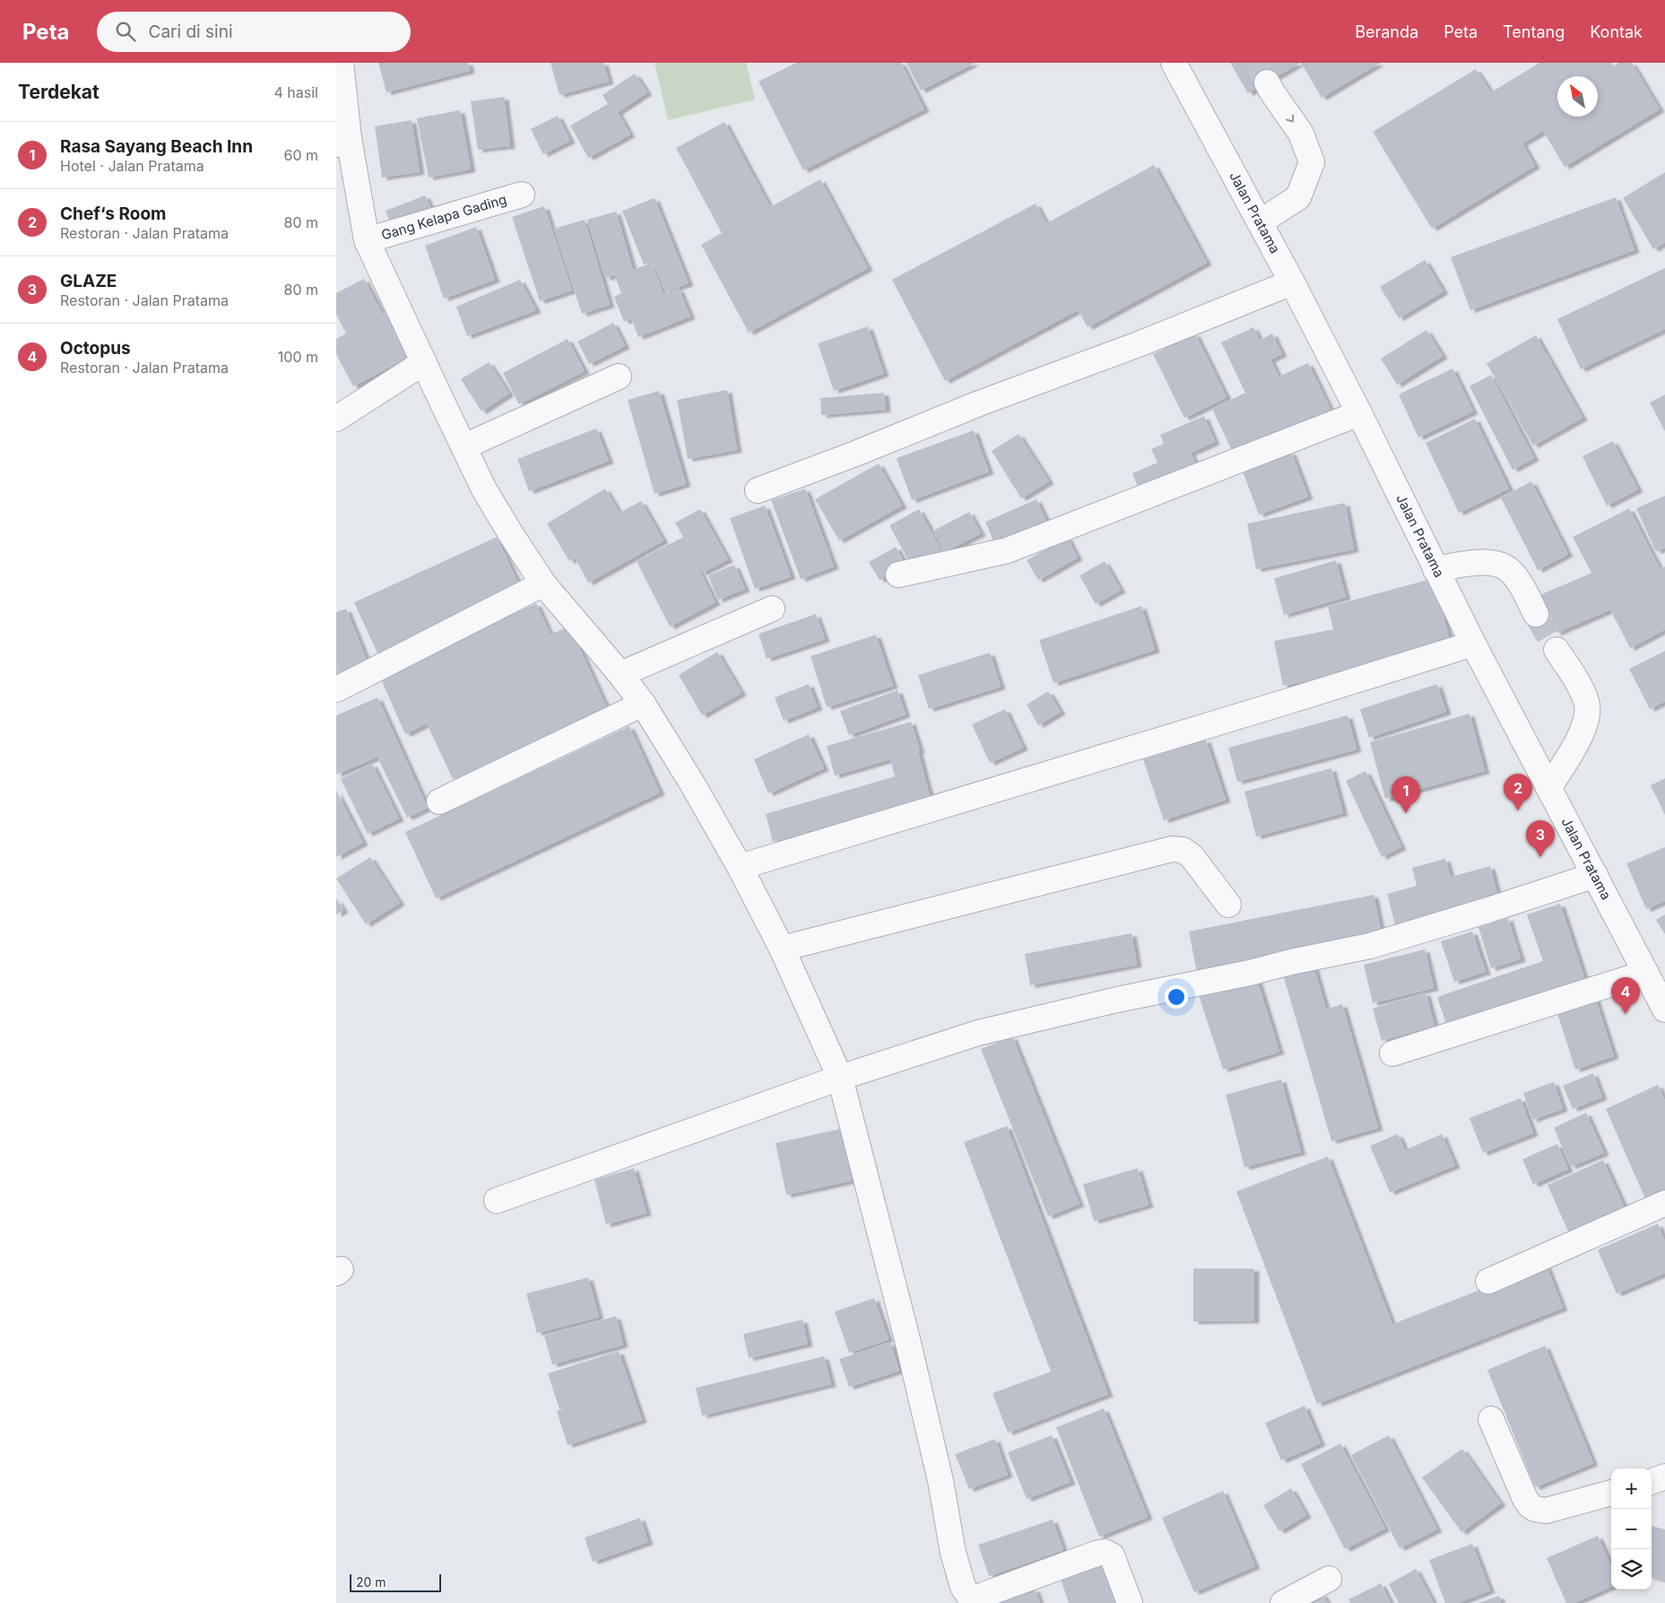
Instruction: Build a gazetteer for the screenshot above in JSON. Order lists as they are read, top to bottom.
{
  "streets": {
    "street": ["Jalan Pratama", "Gang Kelapa Gading"]
  },
  "scale_bar": "20 m",
  "north": "top left",
  "page": {
    "header": "Peta",
    "search": "Cari di sini",
    "nav": [
      "Beranda",
      "Peta",
      "Tentang",
      "Kontak"
    ],
    "heading": ["Terdekat", "4 hasil"],
    "list": [
      {
        "mark": "1",
        "name": "Rasa Sayang Beach Inn",
        "note": "Hotel · Jalan Pratama",
        "value": "60 m"
      },
      {
        "mark": "2",
        "name": "Chef‘s Room",
        "note": "Restoran · Jalan Pratama",
        "value": "80 m"
      },
      {
        "mark": "3",
        "name": "GLAZE",
        "note": "Restoran · Jalan Pratama",
        "value": "80 m"
      },
      {
        "mark": "4",
        "name": "Octopus",
        "note": "Restoran · Jalan Pratama",
        "value": "100 m"
      }
    ],
    "pins": [
      "2",
      "1",
      "3",
      "4"
    ],
    "map_buttons": ["+", "−"],
    "scale": "20 m"
  }
}
